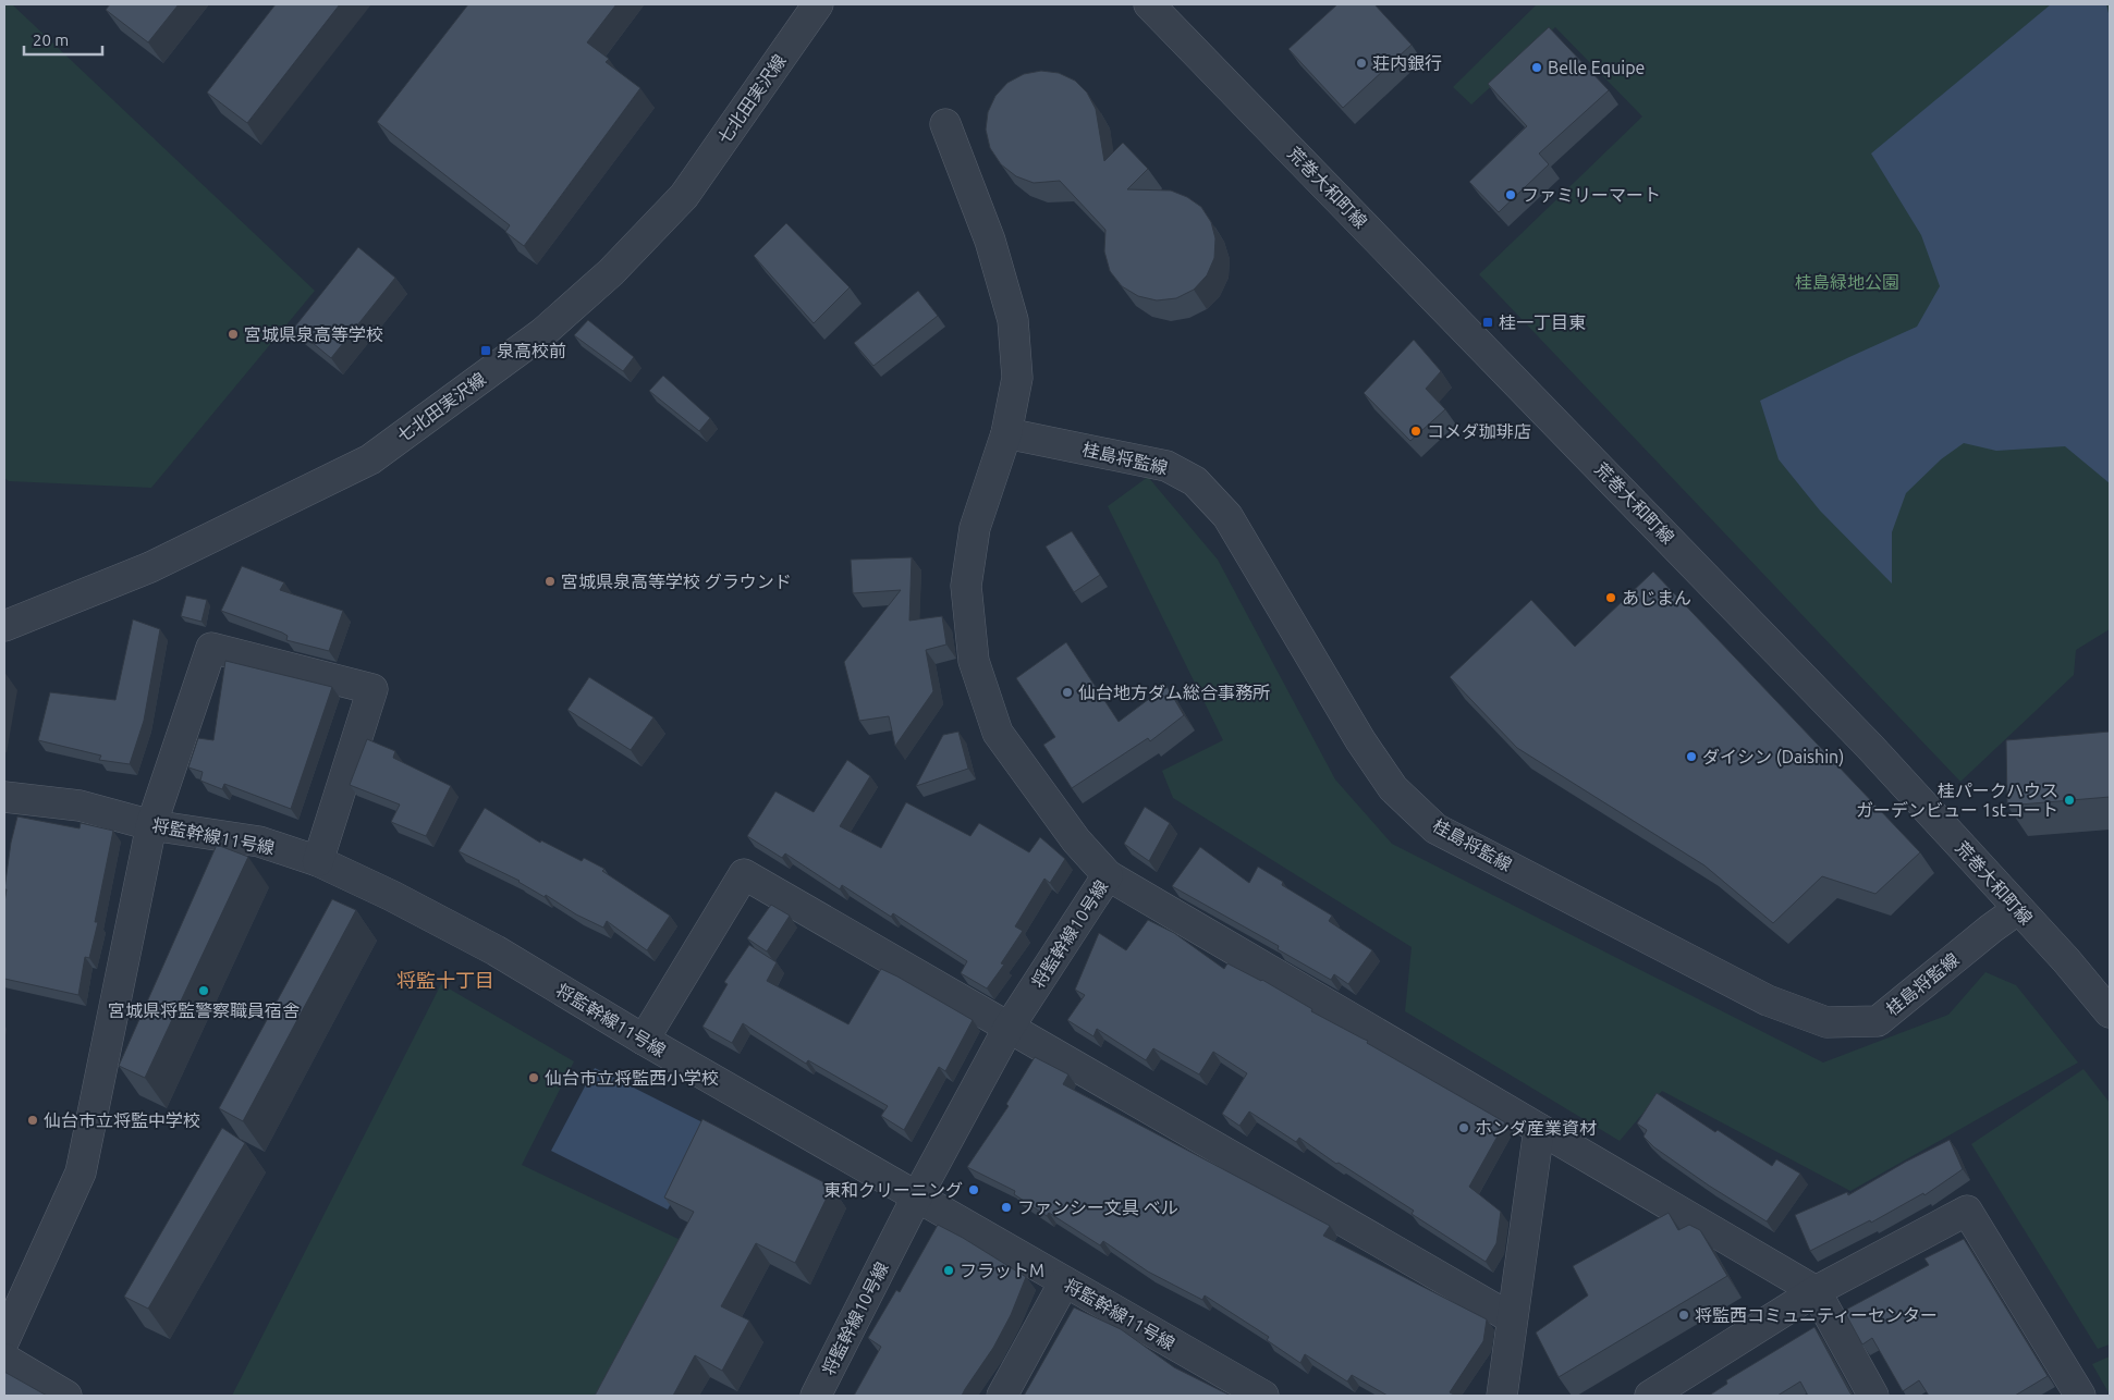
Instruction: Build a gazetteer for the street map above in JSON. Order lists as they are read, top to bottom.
{
  "streets": {
    "street": [
      "七北田実沢線",
      "荒巻大和町線",
      "桂島将監線",
      "将監幹線11号線",
      "将監幹線10号線"
    ]
  },
  "crossings": [
    ["荒巻大和町線", "桂島将監線"],
    ["桂島将監線", "将監幹線10号線"],
    ["将監幹線11号線", "将監幹線10号線"]
  ],
  "districts": ["将監十丁目"],
  "parks": ["桂島緑地公園"],
  "places": {
    "other": [
      "荘内銀行",
      "Belle Equipe",
      "ファミリーマート",
      "宮城県泉高等学校",
      "コメダ珈琲店",
      "宮城県泉高等学校 グラウンド",
      "あじまん",
      "仙台地方ダム総合事務所",
      "ダイシン (Daishin)",
      "桂パークハウス ガーデンビュー 1stコート",
      "宮城県将監警察職員宿舎",
      "仙台市立将監西小学校",
      "仙台市立将監中学校",
      "ホンダ産業資材",
      "東和クリーニング",
      "ファンシー文具 ベル",
      "フラットM",
      "将監西コミュニティーセンター"
    ],
    "transit": ["桂一丁目東", "泉高校前"]
  },
  "scale_bar": "20 m"
}
